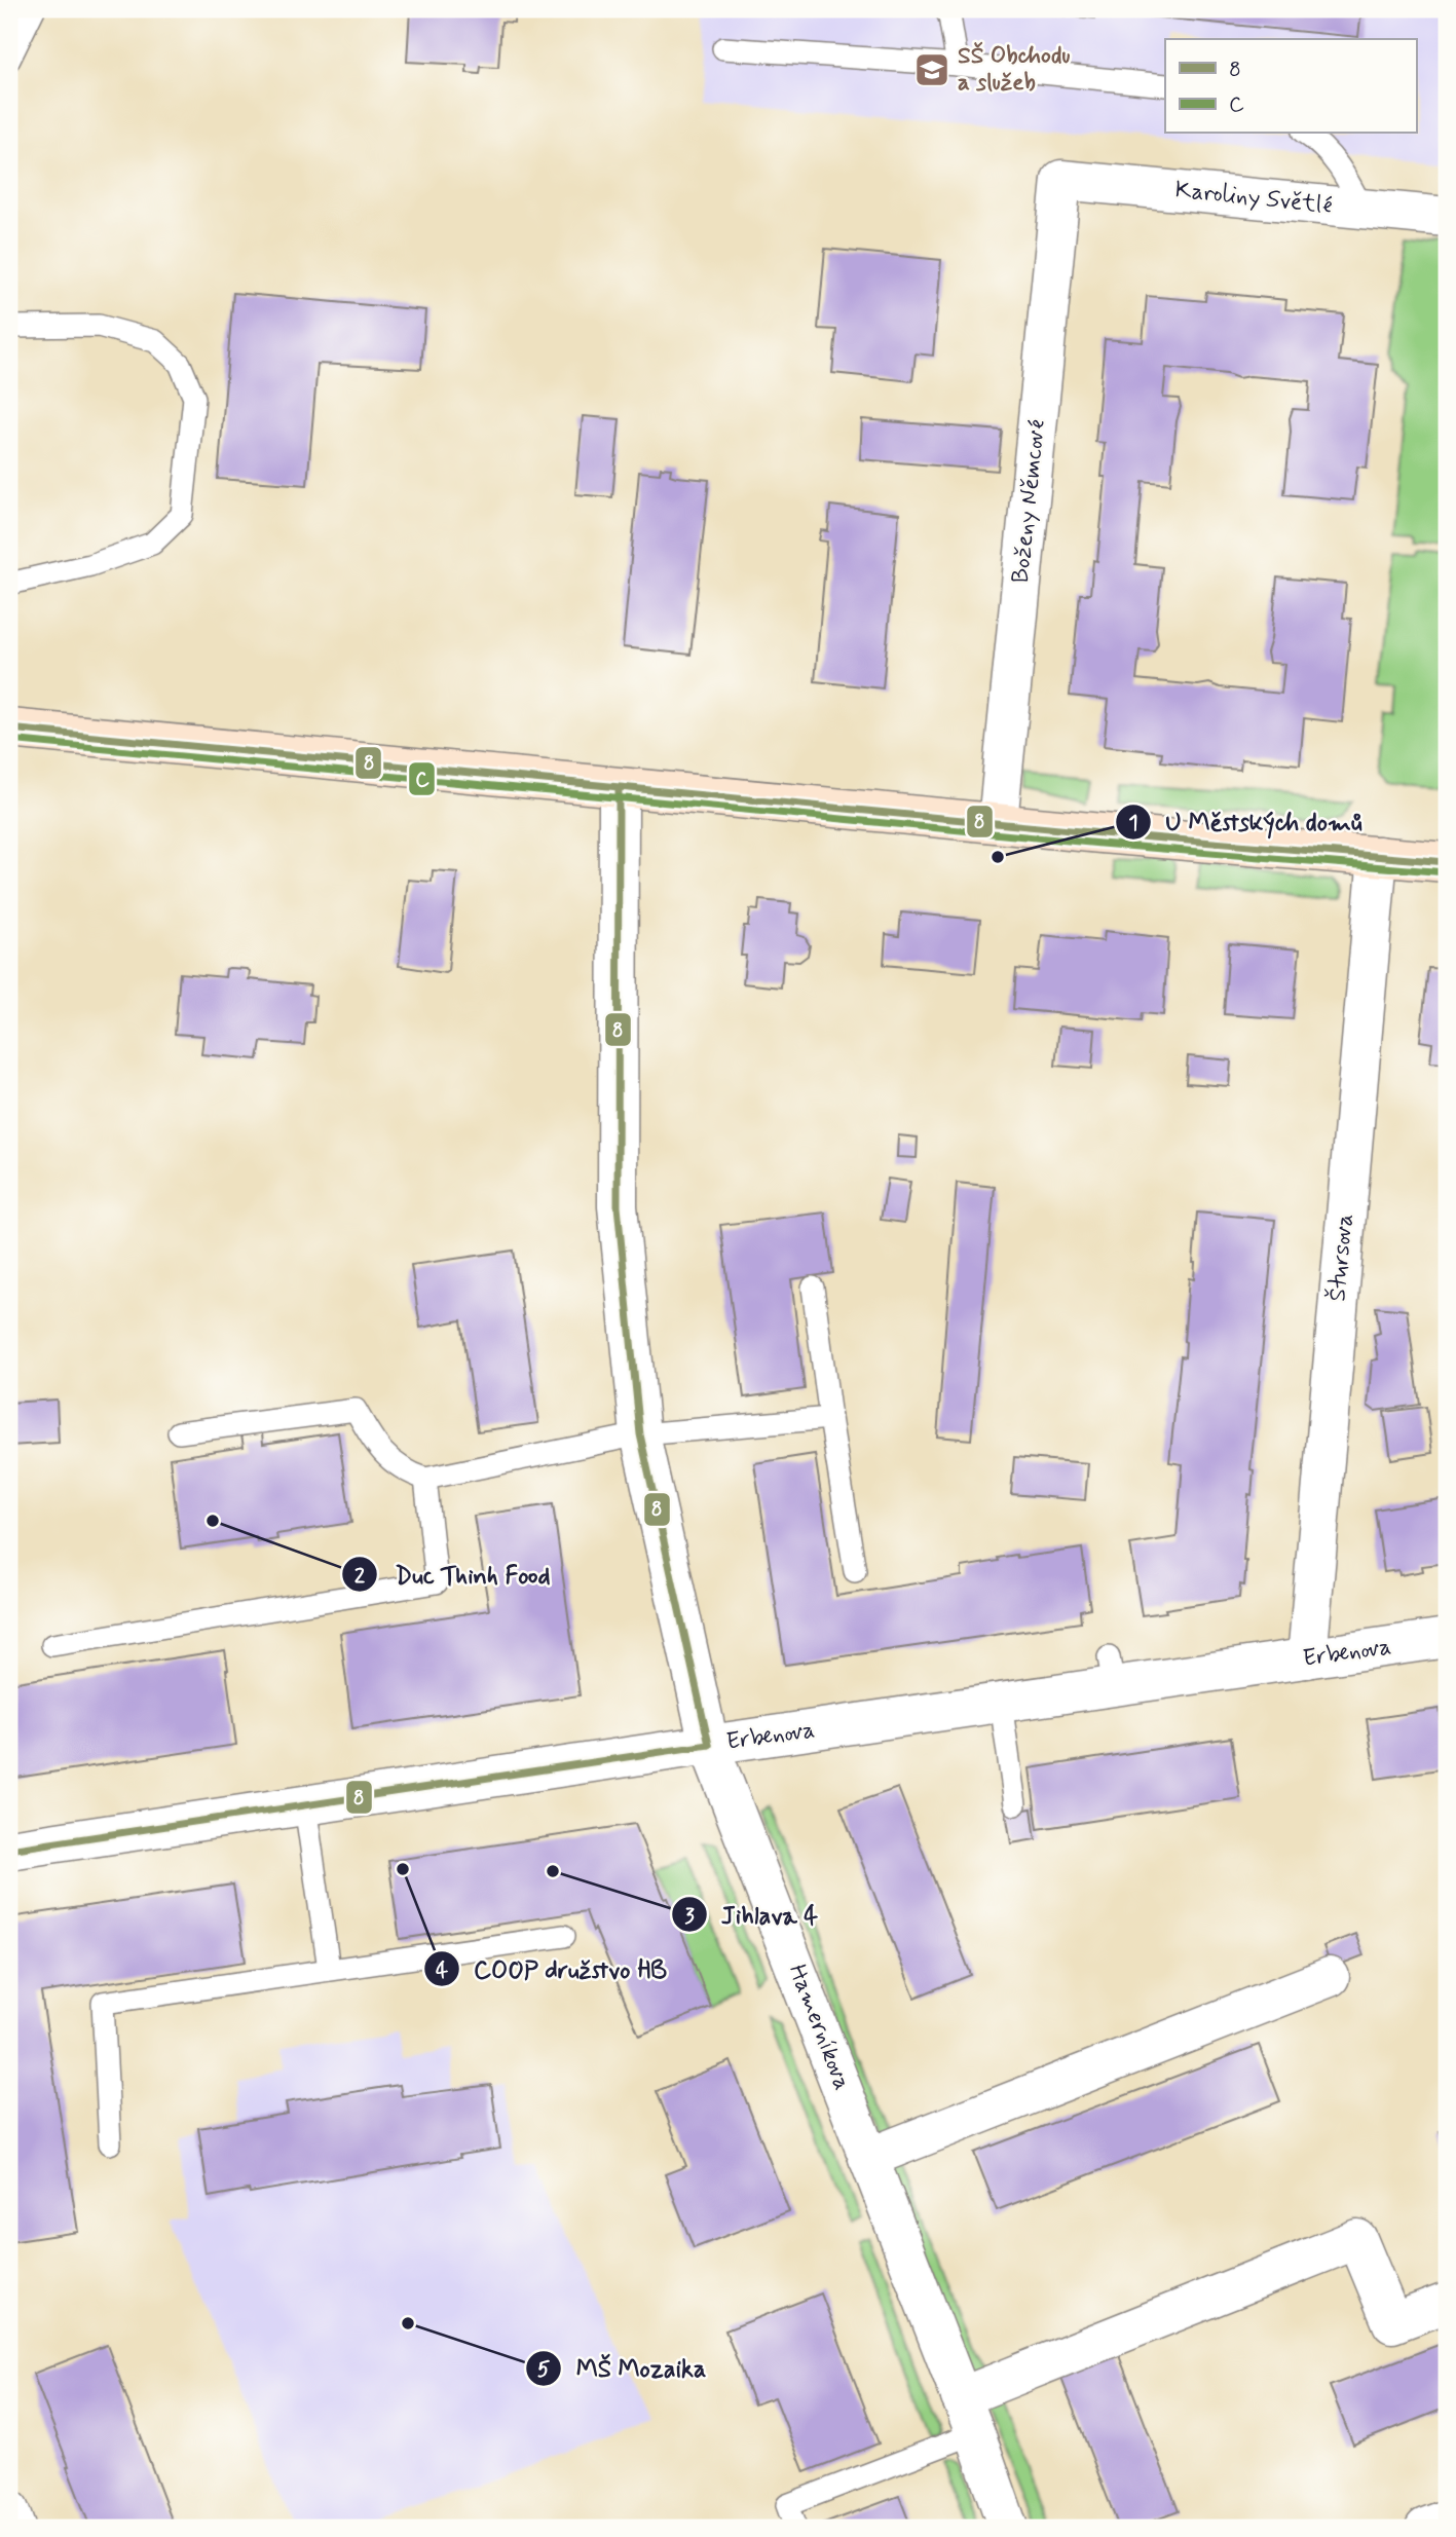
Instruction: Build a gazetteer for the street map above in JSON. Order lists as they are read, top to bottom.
{
  "streets": {
    "street": [
      "Karoliny Světlé",
      "Boženy Němcové",
      "Štursova",
      "Erbenova",
      "Hamerníkova"
    ]
  },
  "crossings": [
    ["Karoliny Světlé", "Boženy Němcové"],
    ["Štursova", "Erbenova"],
    ["Erbenova", "Hamerníkova"]
  ],
  "places": {
    "school or university": ["SŠ Obchodu a služeb"],
    "other": [
      "U Městských domů",
      "Duc Thinh Food",
      "COOP družstvo HB",
      "Jihlava 4",
      "MŠ Mozaika"
    ]
  },
  "lines": ["transit line 8", "transit line C"],
  "legend": ["8", "C"]
}
